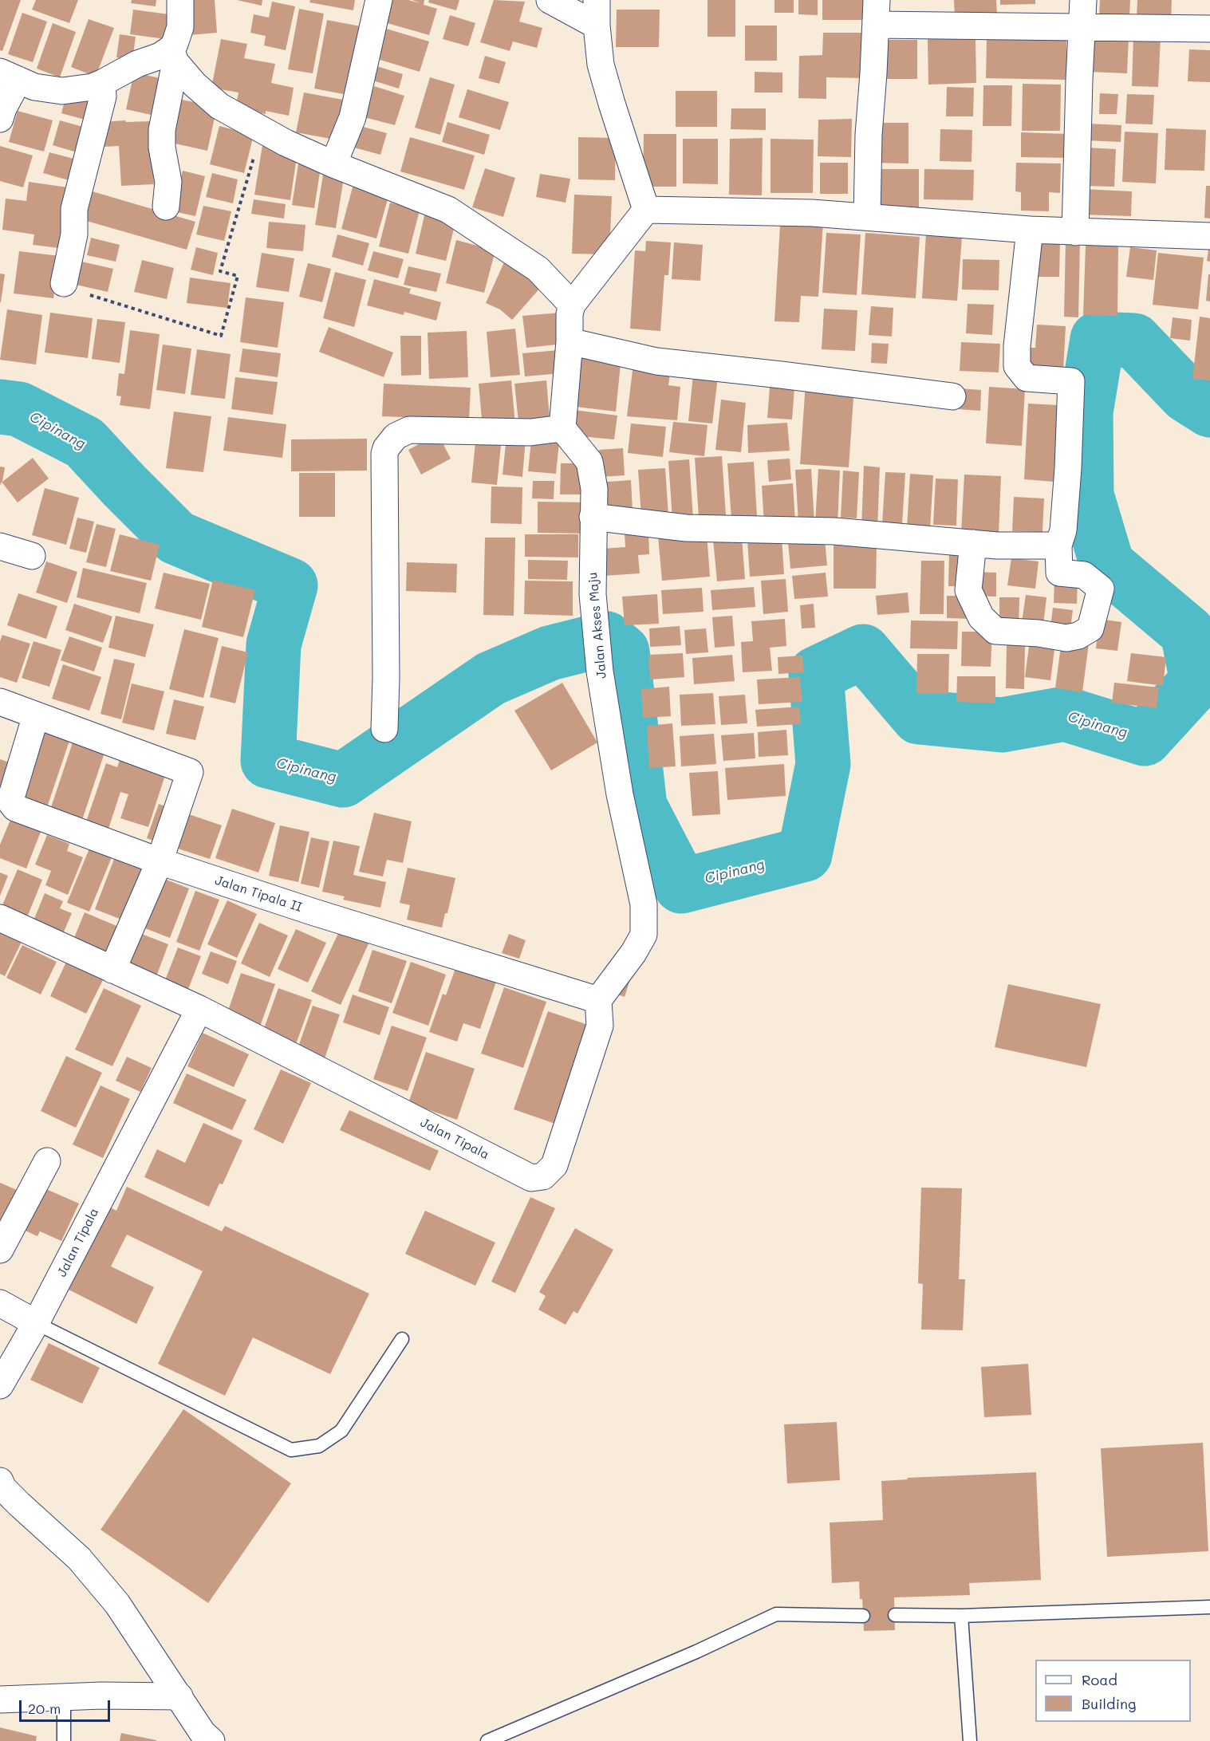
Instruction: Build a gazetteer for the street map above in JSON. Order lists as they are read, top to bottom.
{
  "streets": {
    "street": ["Jalan Akses Maju", "Jalan Tipala II", "Jalan Tipala"]
  },
  "crossings": [
    ["Jalan Akses Maju", "Jalan Tipala II"],
    ["Jalan Akses Maju", "Jalan Tipala"],
    ["Jalan Tipala II", "Jalan Tipala"]
  ],
  "water": ["Cipinang"],
  "legend": ["Road", "Building"],
  "scale_bar": "20 m"
}
